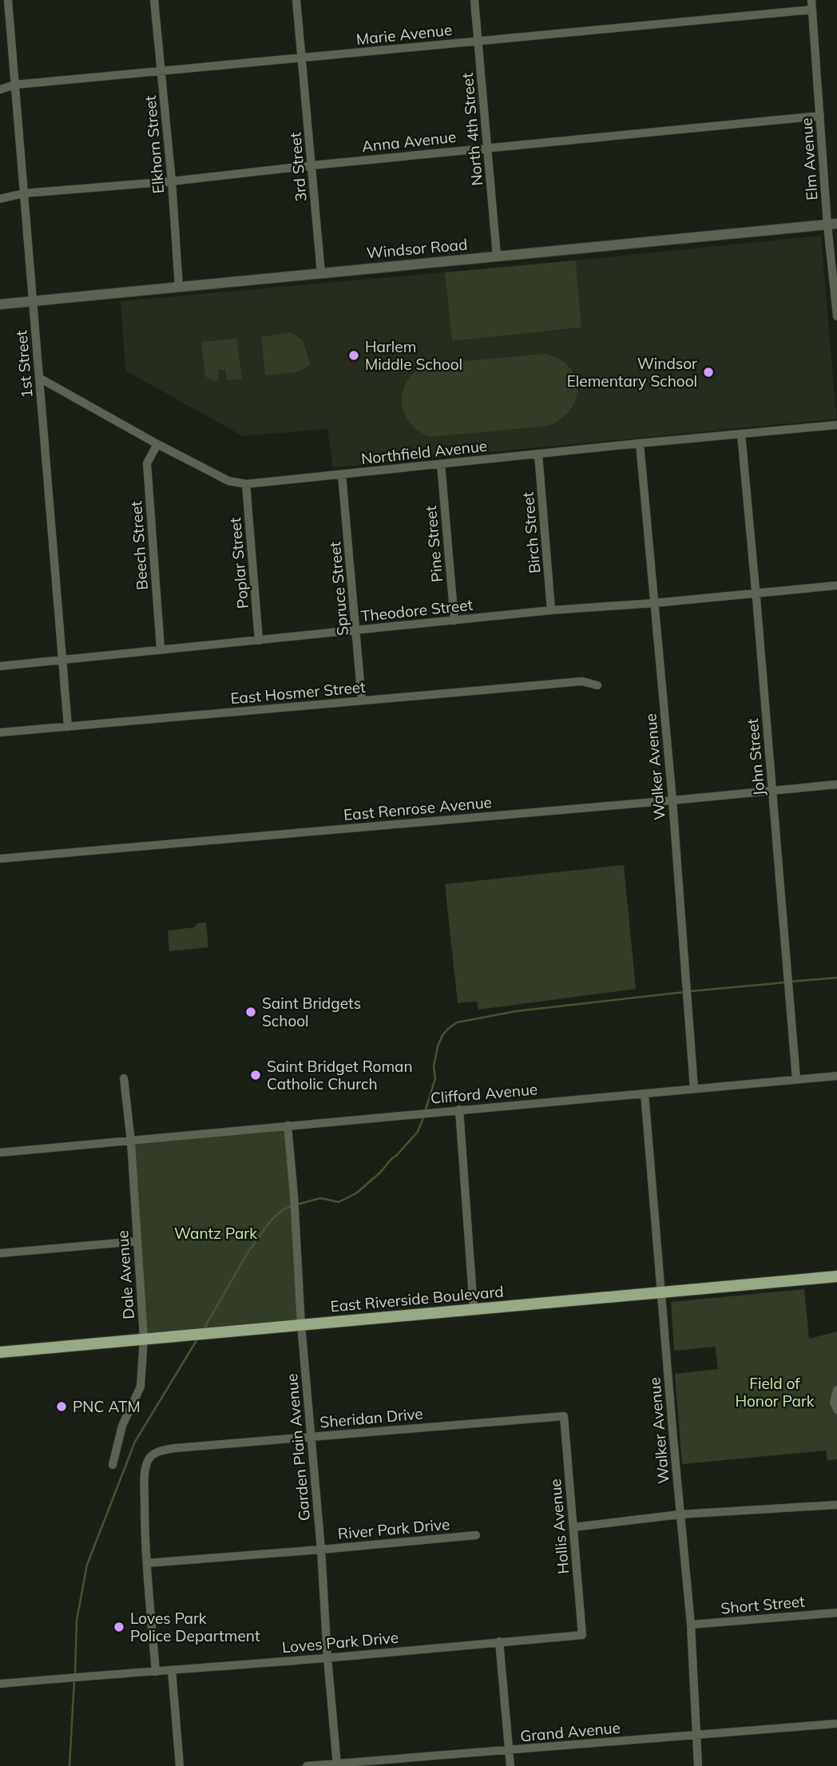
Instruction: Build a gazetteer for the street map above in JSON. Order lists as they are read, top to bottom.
{
  "streets": {
    "main road": ["East Riverside Boulevard"],
    "street": [
      "Marie Avenue",
      "North 4th Street",
      "Anna Avenue",
      "Elkhorn Street",
      "Elm Avenue",
      "3rd Street",
      "Windsor Road",
      "1st Street",
      "Northfield Avenue",
      "Birch Street",
      "Pine Street",
      "Beech Street",
      "Poplar Street",
      "Spruce Street",
      "Theodore Street",
      "East Hosmer Street",
      "John Street",
      "Walker Avenue",
      "East Renrose Avenue",
      "Clifford Avenue",
      "Dale Avenue",
      "Sheridan Drive",
      "Garden Plain Avenue",
      "Hollis Avenue",
      "River Park Drive",
      "Short Street",
      "Loves Park Drive",
      "Grand Avenue"
    ]
  },
  "crossings": [
    ["Marie Avenue", "North 4th Street"],
    ["Marie Avenue", "Elkhorn Street"],
    ["Marie Avenue", "Elm Avenue"],
    ["Marie Avenue", "3rd Street"],
    ["Marie Avenue", "1st Street"],
    ["North 4th Street", "Anna Avenue"],
    ["North 4th Street", "Windsor Road"],
    ["Anna Avenue", "Elkhorn Street"],
    ["Anna Avenue", "Elm Avenue"],
    ["Anna Avenue", "3rd Street"],
    ["Anna Avenue", "1st Street"],
    ["Elkhorn Street", "Windsor Road"],
    ["Elm Avenue", "Windsor Road"],
    ["3rd Street", "Windsor Road"],
    ["Windsor Road", "1st Street"],
    ["1st Street", "Northfield Avenue"],
    ["1st Street", "Theodore Street"],
    ["1st Street", "East Hosmer Street"],
    ["Northfield Avenue", "Birch Street"],
    ["Northfield Avenue", "Pine Street"],
    ["Northfield Avenue", "Beech Street"],
    ["Northfield Avenue", "Poplar Street"],
    ["Northfield Avenue", "Spruce Street"],
    ["Northfield Avenue", "John Street"],
    ["Northfield Avenue", "Walker Avenue"],
    ["Birch Street", "Theodore Street"],
    ["Pine Street", "Theodore Street"],
    ["Beech Street", "Theodore Street"],
    ["Poplar Street", "Theodore Street"],
    ["Spruce Street", "Theodore Street"],
    ["Spruce Street", "East Hosmer Street"],
    ["Theodore Street", "John Street"],
    ["Theodore Street", "Walker Avenue"],
    ["John Street", "East Renrose Avenue"],
    ["John Street", "Clifford Avenue"],
    ["Walker Avenue", "East Renrose Avenue"],
    ["Walker Avenue", "Clifford Avenue"],
    ["Walker Avenue", "East Riverside Boulevard"],
    ["Walker Avenue", "Short Street"],
    ["Walker Avenue", "Grand Avenue"],
    ["Clifford Avenue", "Dale Avenue"],
    ["Clifford Avenue", "Garden Plain Avenue"],
    ["Dale Avenue", "East Riverside Boulevard"],
    ["East Riverside Boulevard", "Garden Plain Avenue"],
    ["Sheridan Drive", "Garden Plain Avenue"],
    ["Sheridan Drive", "Hollis Avenue"],
    ["Sheridan Drive", "River Park Drive"],
    ["Garden Plain Avenue", "River Park Drive"],
    ["Garden Plain Avenue", "Loves Park Drive"],
    ["Garden Plain Avenue", "Grand Avenue"],
    ["Hollis Avenue", "Loves Park Drive"]
  ],
  "parks": ["Wantz Park", "Field of Honor Park"],
  "places": [
    "Harlem Middle School",
    "Windsor Elementary School",
    "Saint Bridgets School",
    "Saint Bridget Roman Catholic Church",
    "PNC ATM",
    "Loves Park Police Department"
  ]
}
